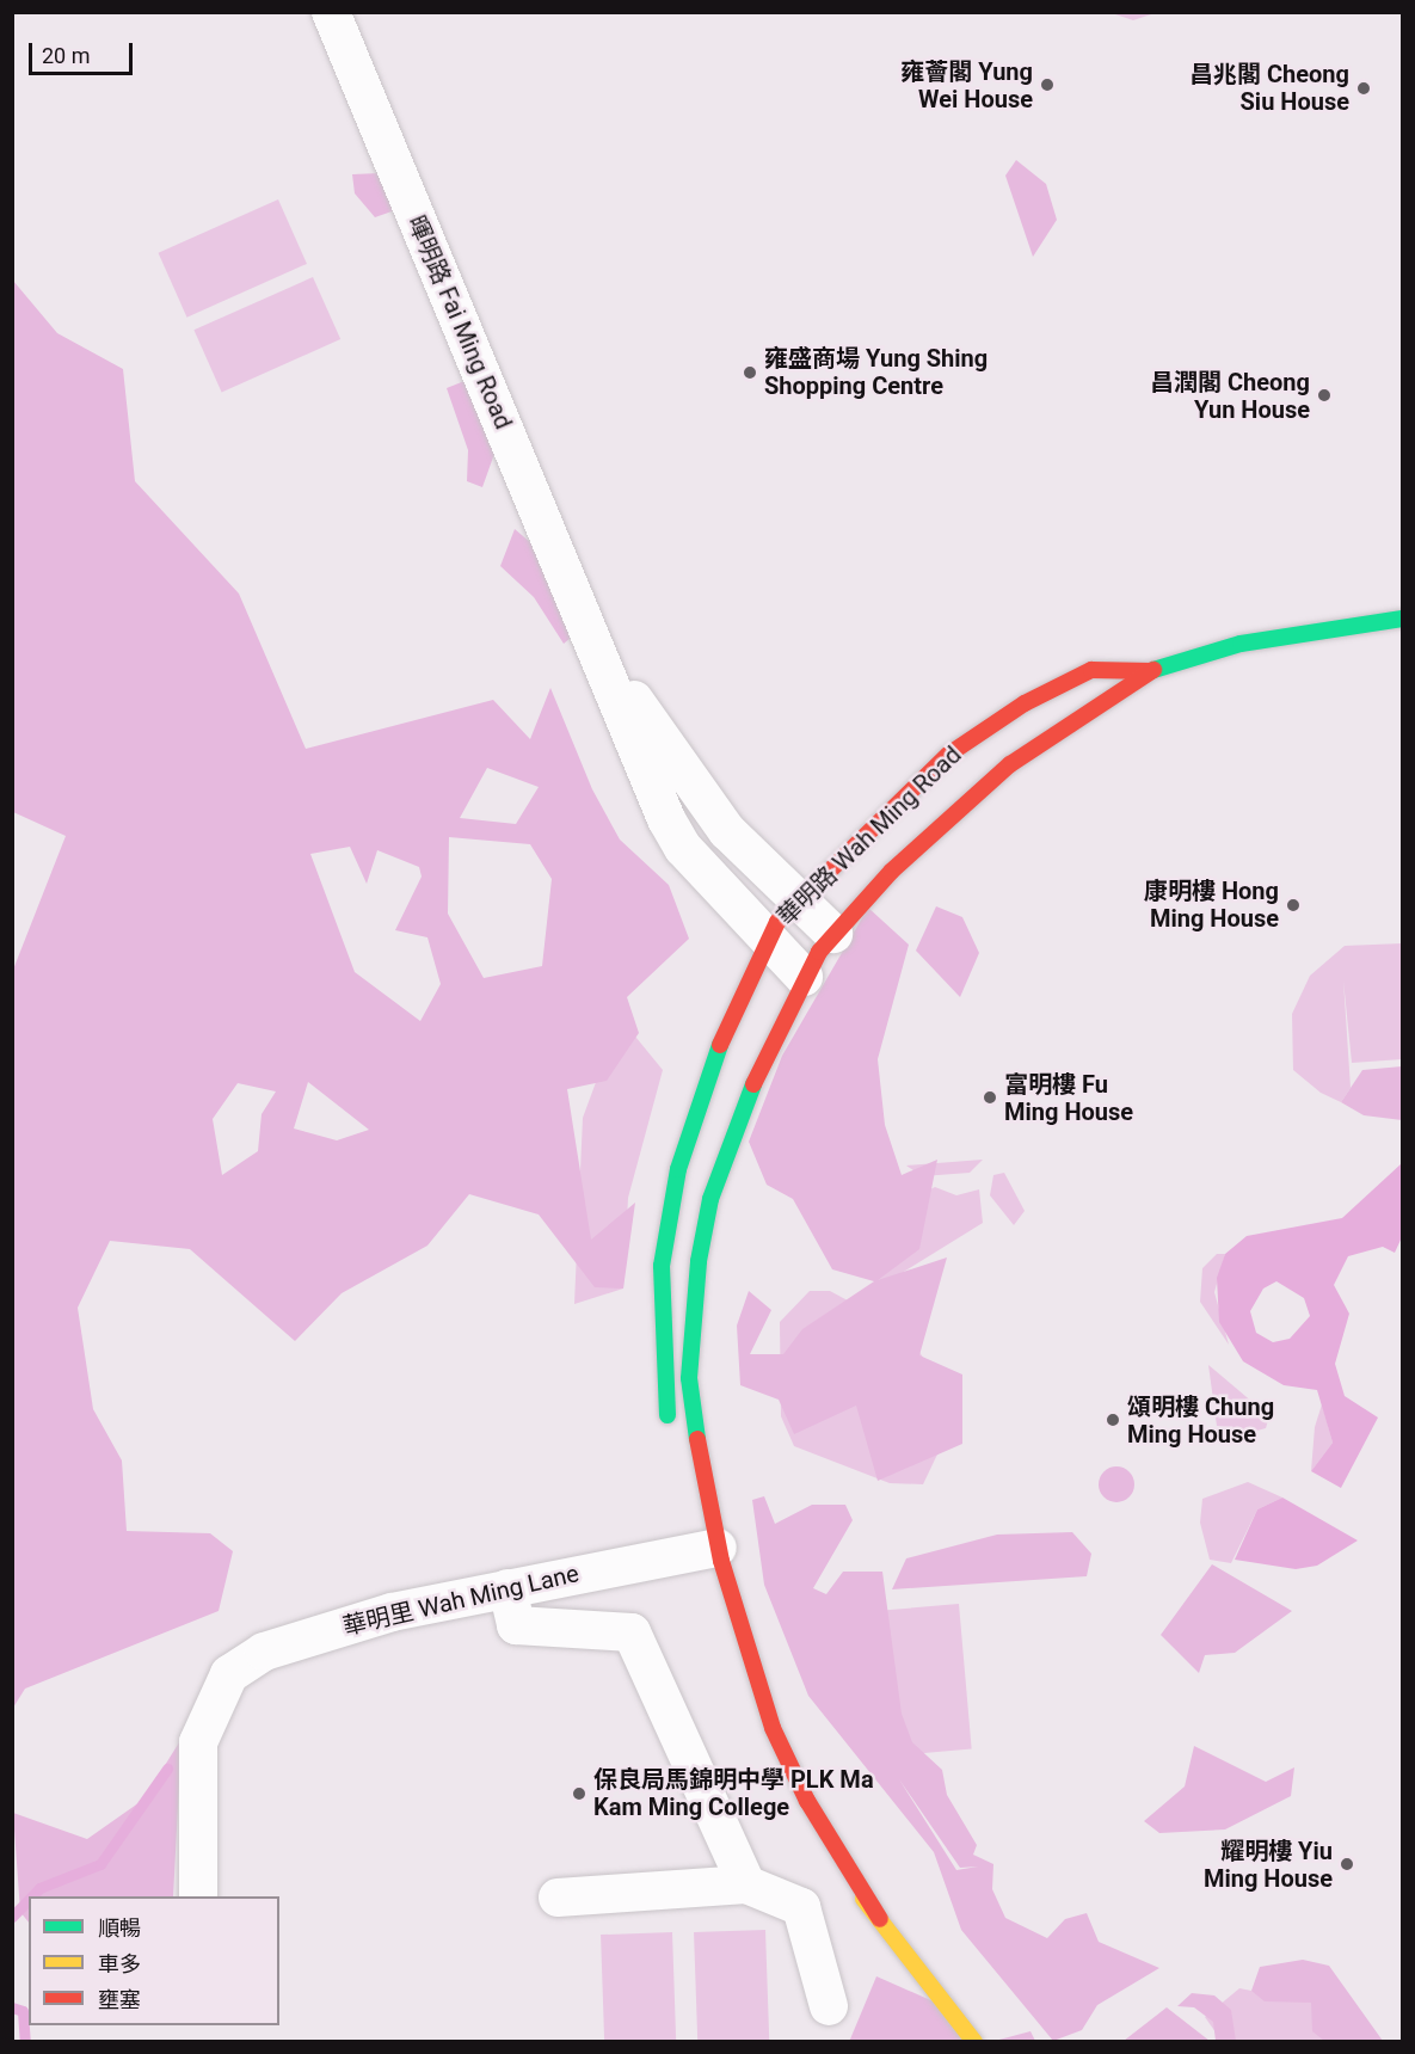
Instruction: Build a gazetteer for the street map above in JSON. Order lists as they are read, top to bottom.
{
  "streets": {
    "street": ["暉明路 Fai Ming Road", "華明路 Wah Ming Road", "華明里 Wah Ming Lane"]
  },
  "crossings": [
    ["暉明路 Fai Ming Road", "華明路 Wah Ming Road"],
    ["華明路 Wah Ming Road", "華明里 Wah Ming Lane"]
  ],
  "places": [
    "雍薈閣 Yung Wei House",
    "昌兆閣 Cheong Siu House",
    "雍盛商場 Yung Shing Shopping Centre",
    "昌潤閣 Cheong Yun House",
    "康明樓 Hong Ming House",
    "富明樓 Fu Ming House",
    "頌明樓 Chung Ming House",
    "保良局馬錦明中學 PLK Ma Kam Ming College",
    "耀明樓 Yiu Ming House"
  ],
  "legend": ["順暢", "車多", "壅塞"],
  "scale_bar": "20 m"
}
